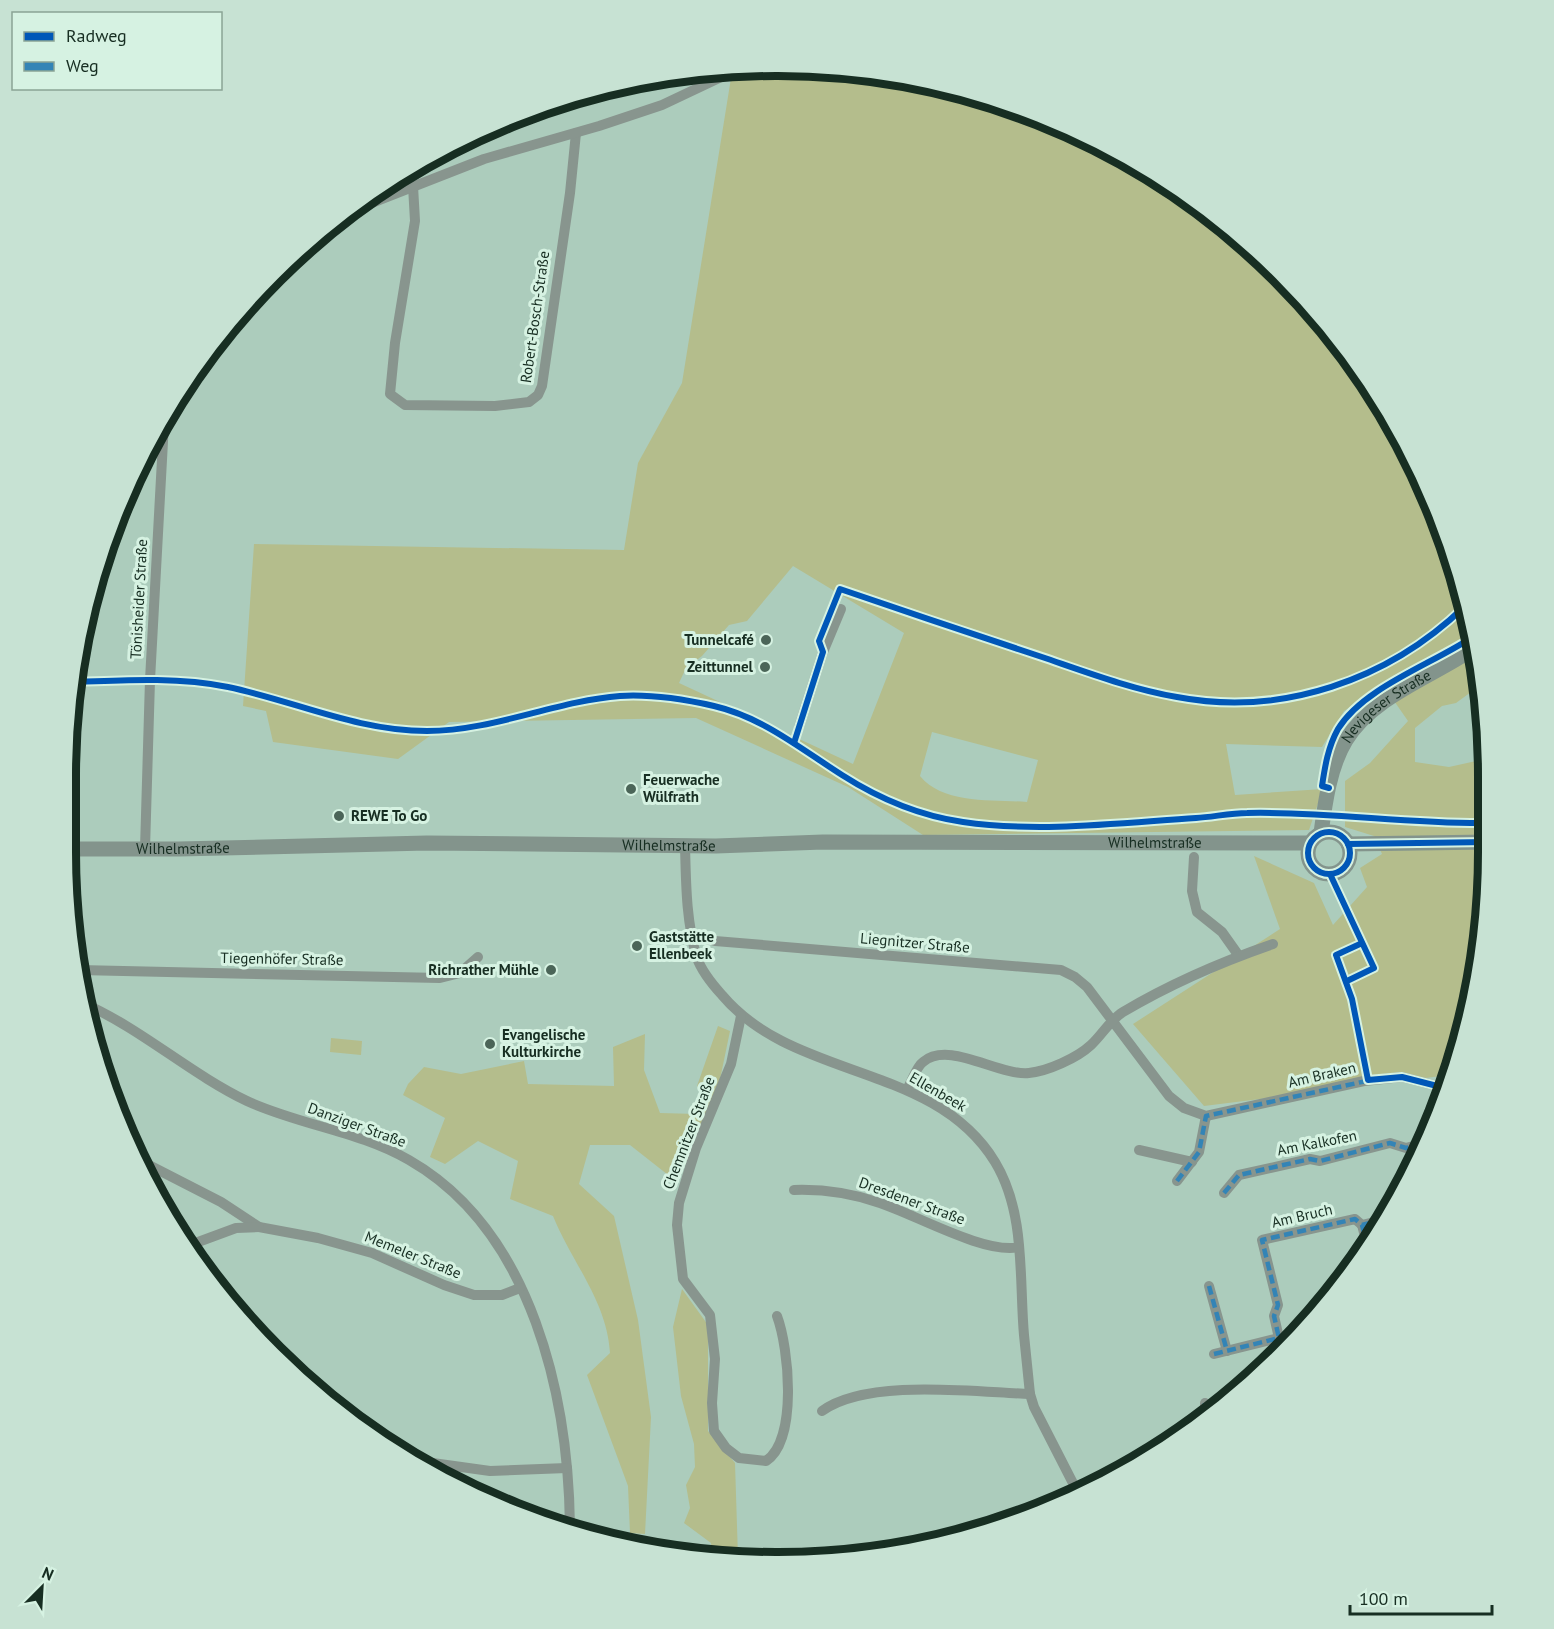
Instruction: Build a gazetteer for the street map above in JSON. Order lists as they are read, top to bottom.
{
  "streets": {
    "main road": ["Nevigeser Straße", "Wilhelmstraße"],
    "street": [
      "Robert-Bosch-Straße",
      "Tönisheider Straße",
      "Liegnitzer Straße",
      "Tiegenhöfer Straße",
      "Am Braken",
      "Ellenbeek",
      "Danziger Straße",
      "Chemnitzer Straße",
      "Am Kalkofen",
      "Dresdener Straße",
      "Am Bruch",
      "Memeler Straße"
    ]
  },
  "crossings": [
    ["Tönisheider Straße", "Wilhelmstraße"],
    ["Nevigeser Straße", "Wilhelmstraße"],
    ["Wilhelmstraße", "Ellenbeek"],
    ["Liegnitzer Straße", "Ellenbeek"],
    ["Ellenbeek", "Chemnitzer Straße"],
    ["Ellenbeek", "Dresdener Straße"],
    ["Danziger Straße", "Memeler Straße"]
  ],
  "places": [
    "Tunnelcafé",
    "Zeittunnel",
    "Feuerwache Wülfrath",
    "REWE To Go",
    "Gaststätte Ellenbeek",
    "Richrather Mühle",
    "Evangelische Kulturkirche"
  ],
  "legend": ["Radweg", "Weg"],
  "scale_bar": "100 m",
  "north": "top right"
}
